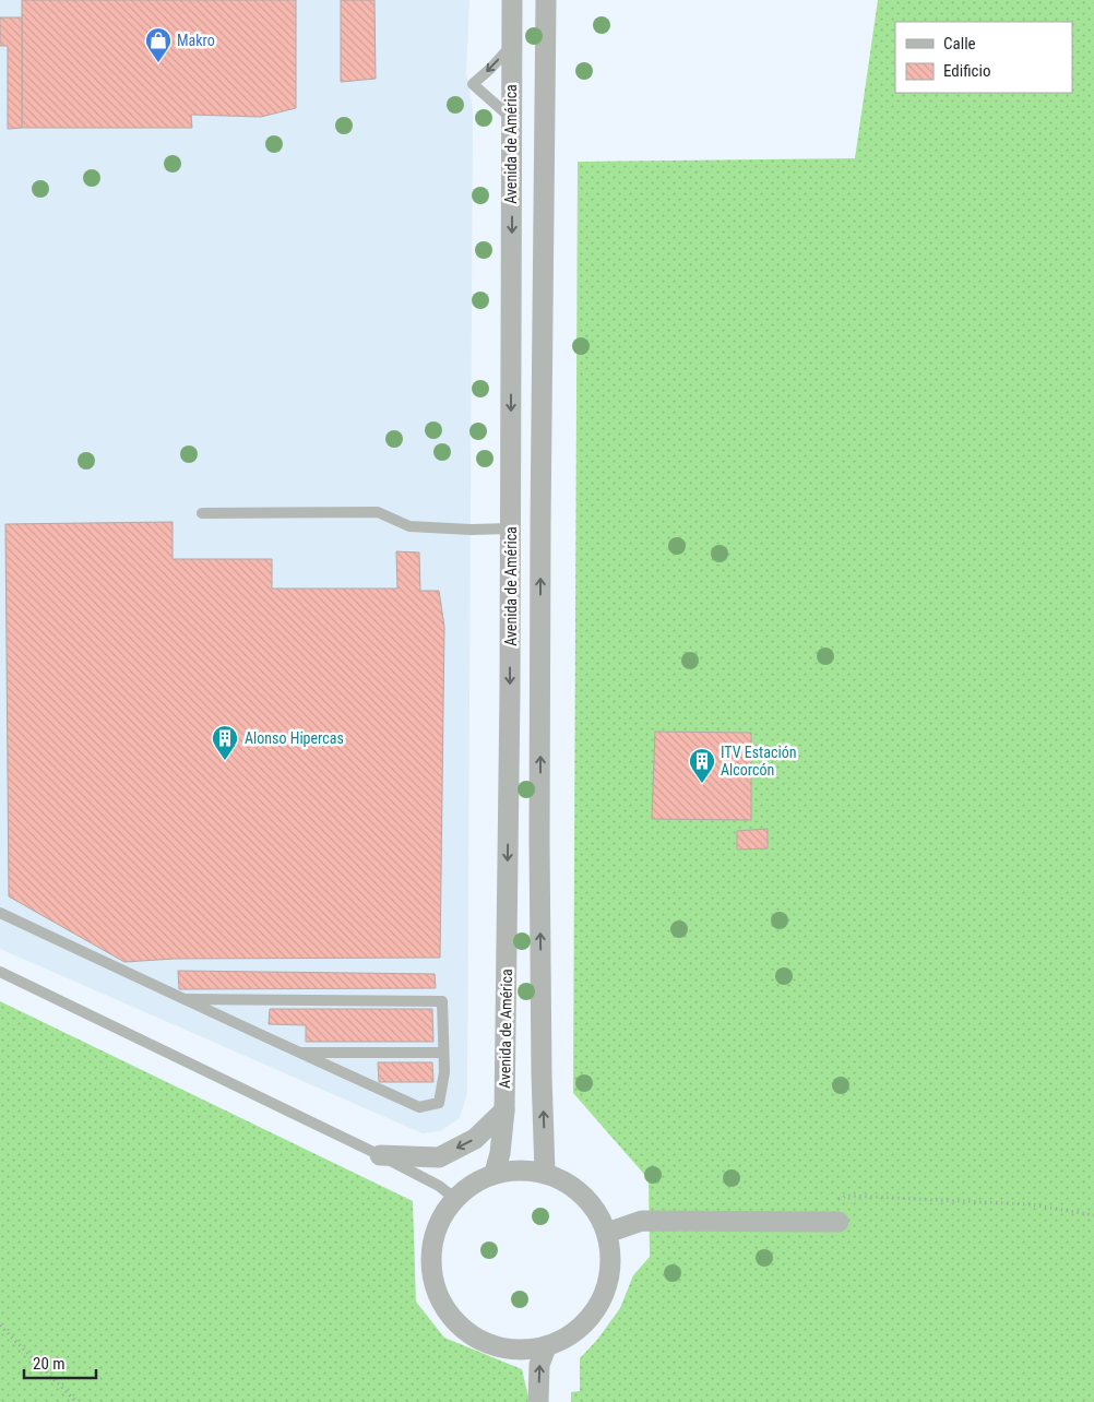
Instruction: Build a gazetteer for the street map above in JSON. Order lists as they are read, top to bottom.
{
  "streets": {
    "street": ["Avenida de América"]
  },
  "places": {
    "shop": ["Makro"],
    "building": ["Alonso Hipercas", "ITV Estación Alcorcón"]
  },
  "legend": ["Calle", "Edificio"],
  "scale_bar": "20 m"
}
